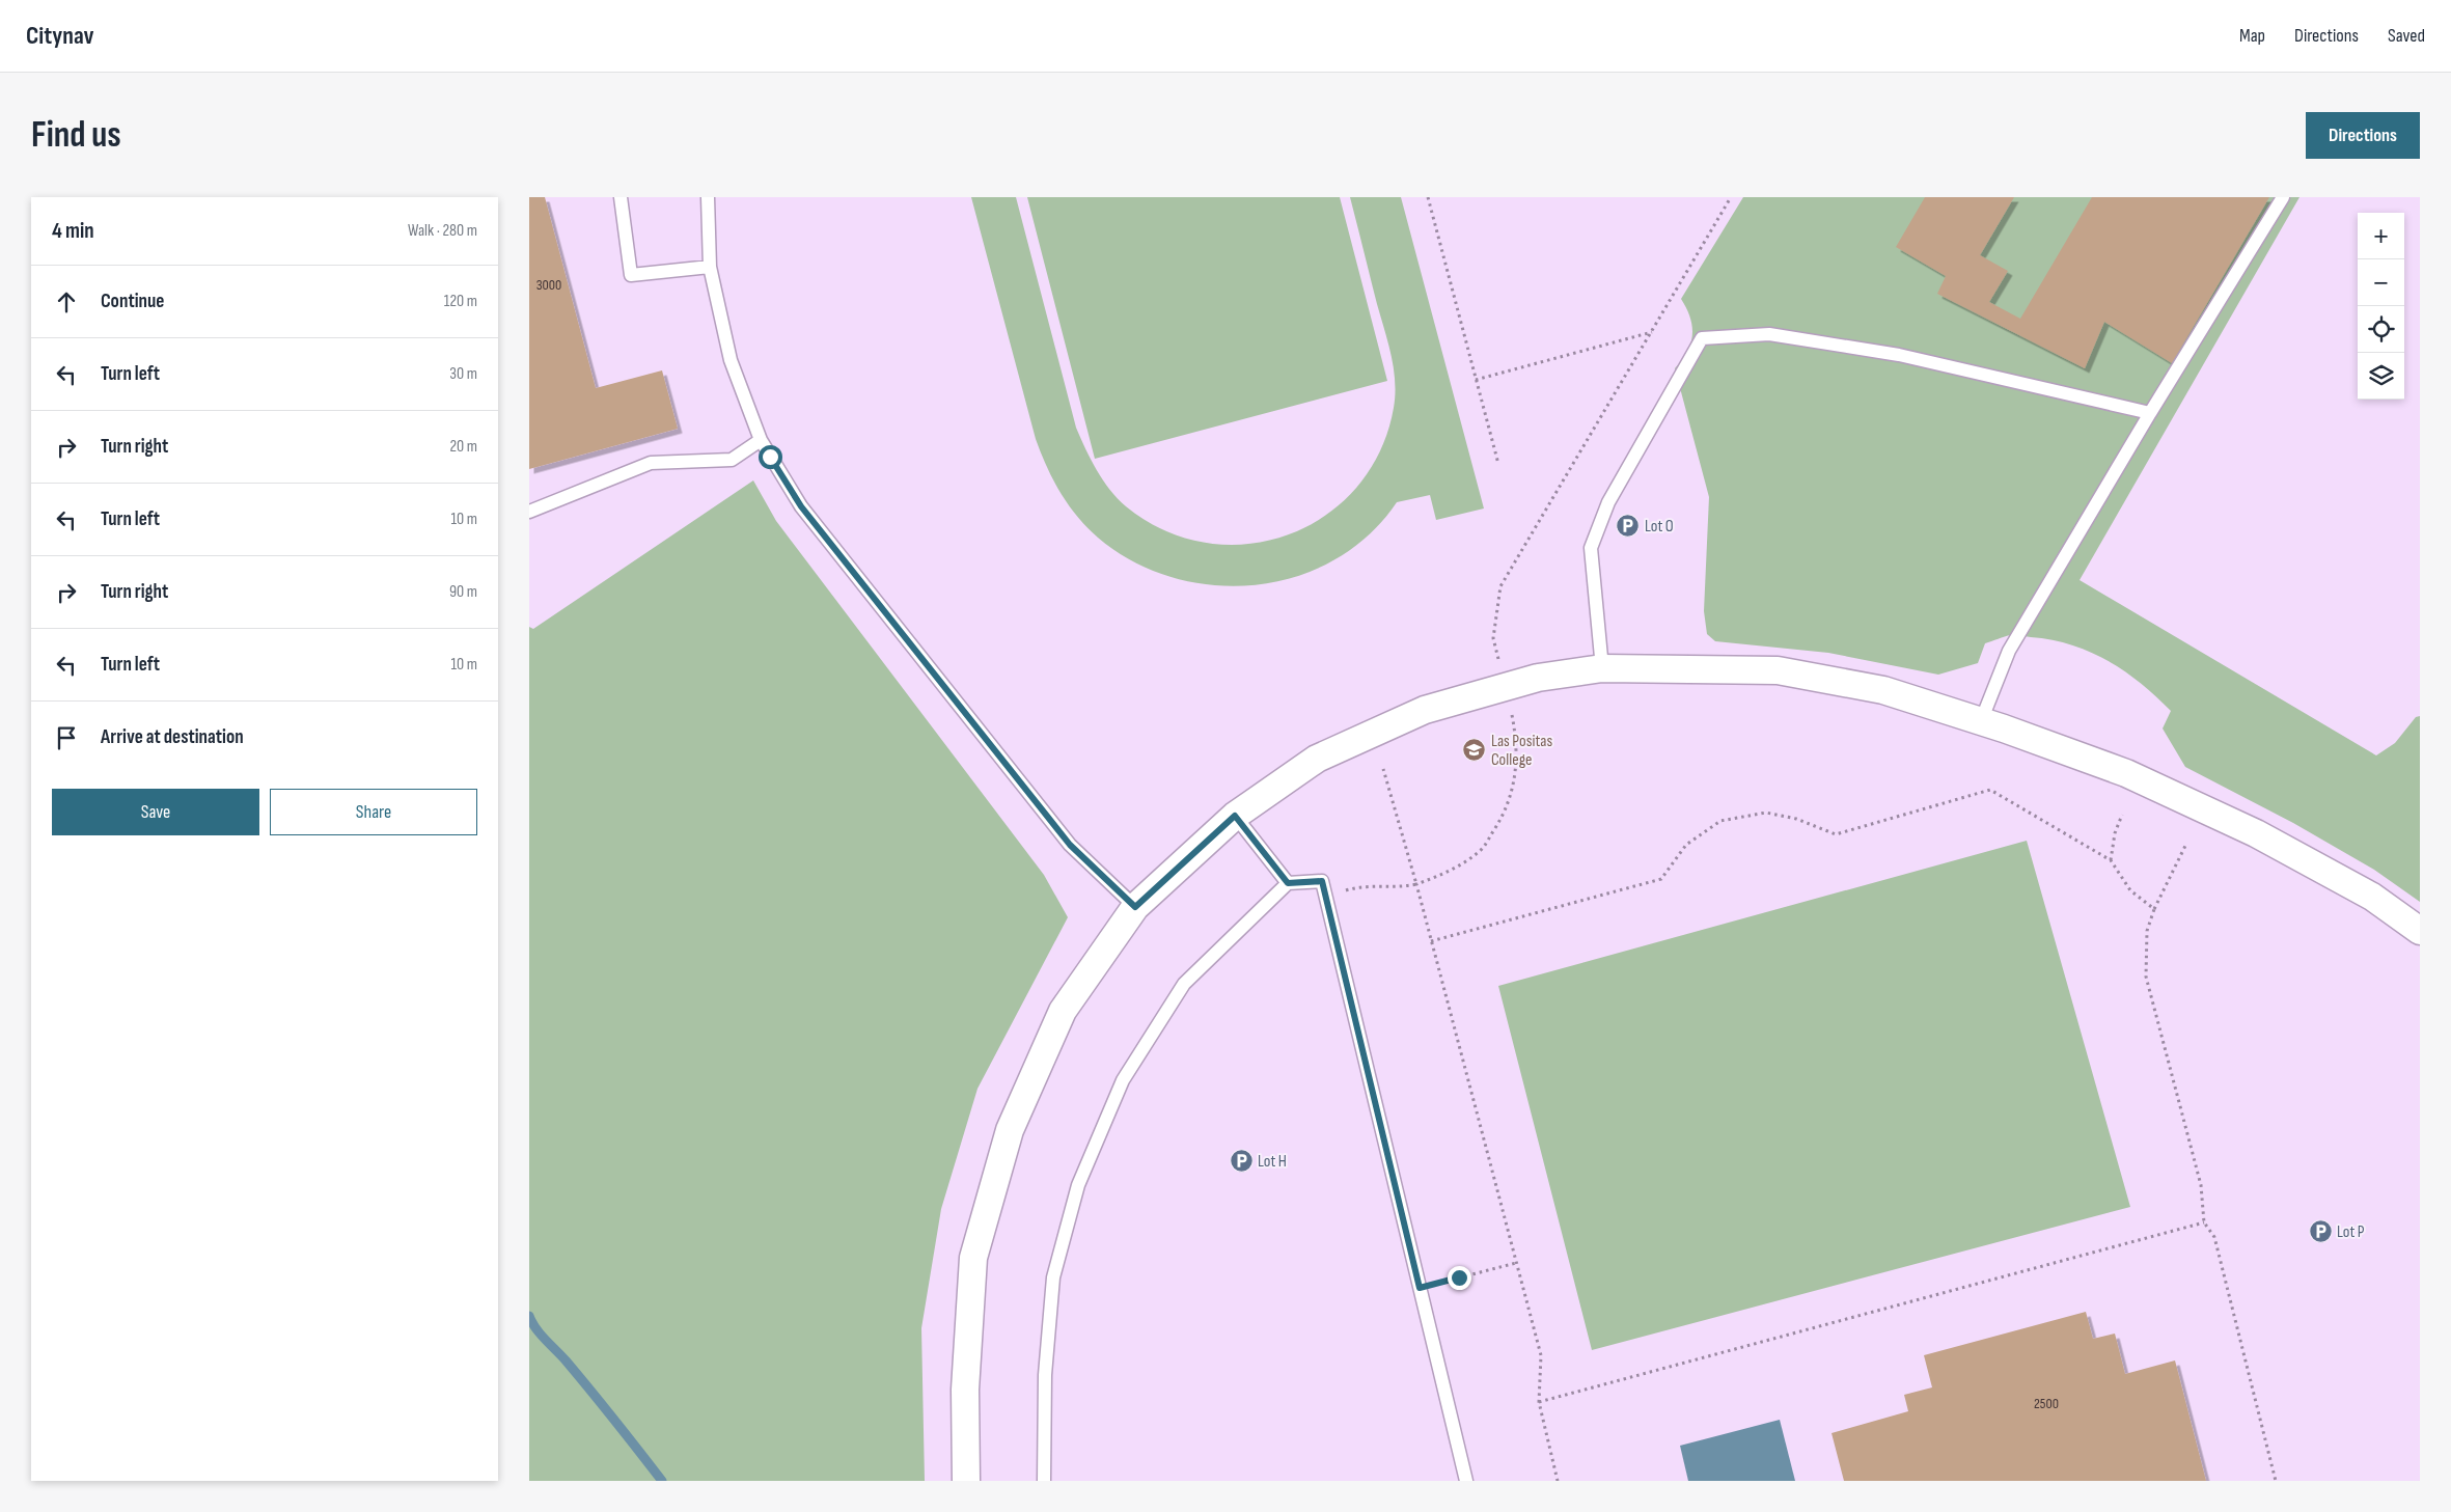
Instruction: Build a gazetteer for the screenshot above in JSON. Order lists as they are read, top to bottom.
{
  "places": {
    "parking": ["Lot O", "Lot H", "Lot P"],
    "school or university": ["Las Positas College"]
  },
  "house_numbers": ["3000", "2500"],
  "page": {
    "header": "Citynav",
    "nav": ["Map", "Directions", "Saved"],
    "buttons": [
      "Directions",
      ["Save", "Share"]
    ],
    "title": "Find us",
    "heading": ["4 min", "Walk · 280 m"],
    "map_buttons": ["+", "−"],
    "list": [
      ["Continue", "120 m"],
      ["Turn left", "30 m"],
      ["Turn right", "20 m"],
      ["Turn left", "10 m"],
      ["Turn right", "90 m"],
      ["Turn left", "10 m"],
      "Arrive at destination"
    ]
  }
}
